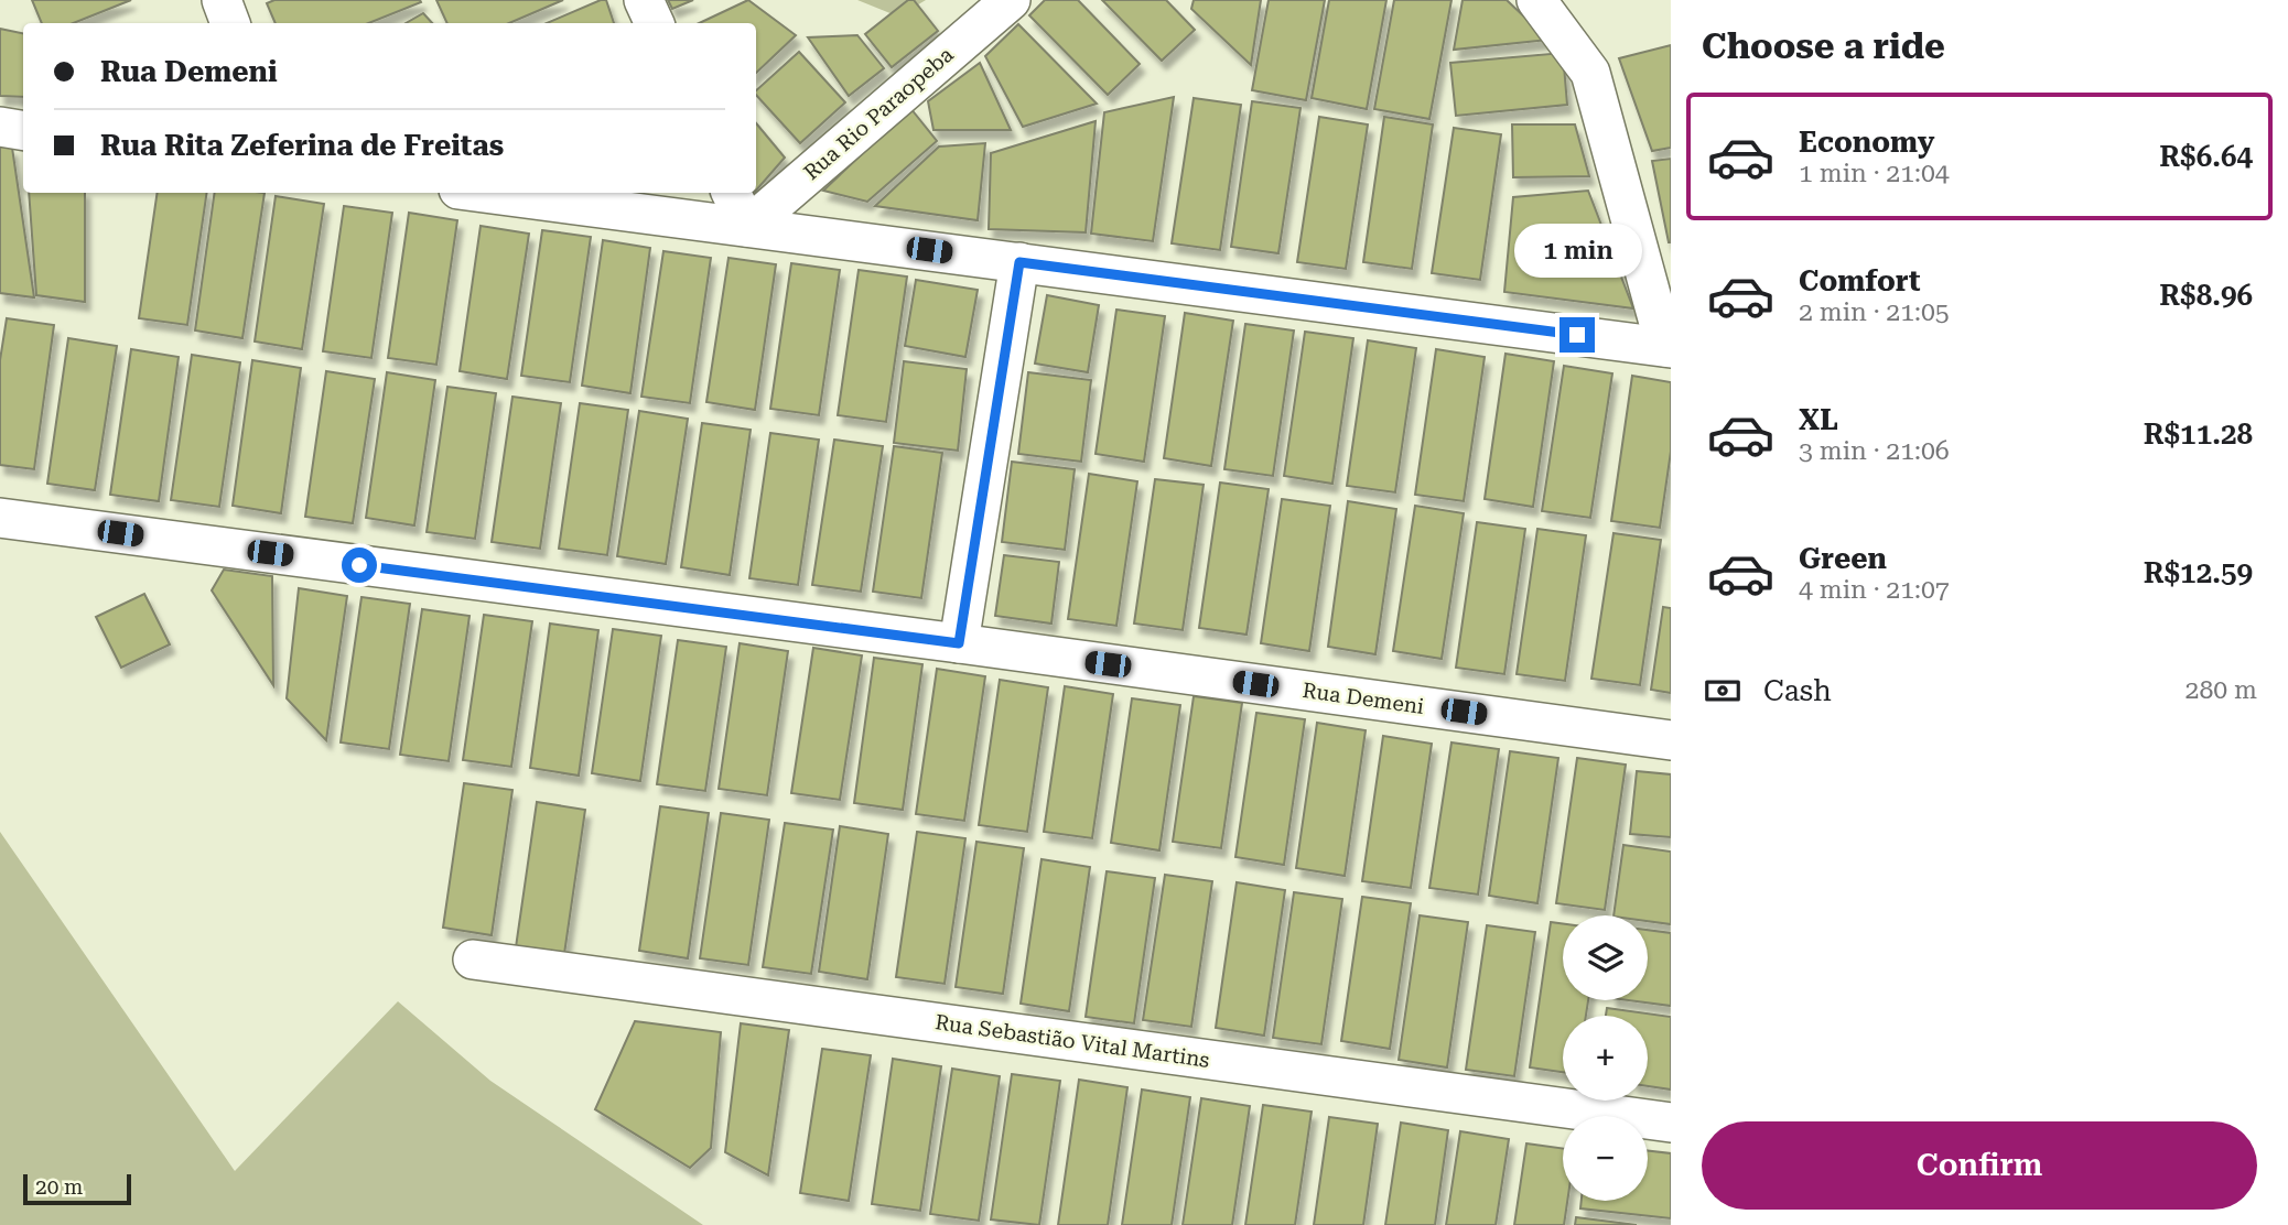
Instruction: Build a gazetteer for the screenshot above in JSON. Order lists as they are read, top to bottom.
{
  "streets": {
    "street": ["Rua Rio Paraopeba", "Rua Demeni", "Rua Sebastião Vital Martins"]
  },
  "scale_bar": "20 m",
  "page": {
    "heading": "Choose a ride",
    "banner": ["Rua Demeni", "Rua Rita Zeferina de Freitas"],
    "list": [
      {
        "name": "Economy",
        "note": "1 min · 21:04",
        "value": "R$6.64"
      },
      {
        "name": "Comfort",
        "note": "2 min · 21:05",
        "value": "R$8.96"
      },
      {
        "name": "XL",
        "note": "3 min · 21:06",
        "value": "R$11.28"
      },
      {
        "name": "Green",
        "note": "4 min · 21:07",
        "value": "R$12.59"
      }
    ],
    "bubble": "1 min",
    "pay": ["Cash", "280 m"],
    "map_buttons": ["+", "−"],
    "buttons": "Confirm",
    "scale": "20 m"
  }
}
